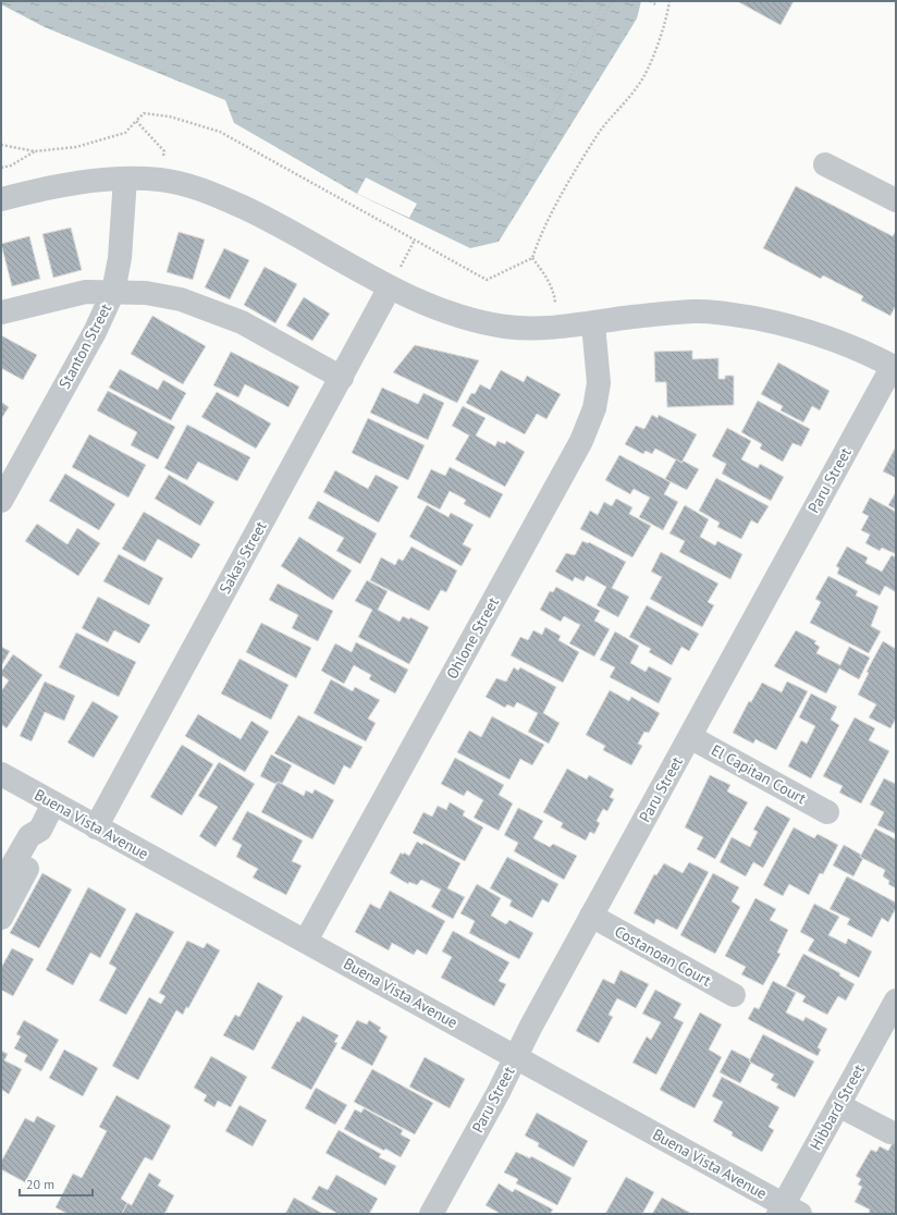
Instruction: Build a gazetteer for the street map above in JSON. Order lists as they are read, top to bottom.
{
  "streets": {
    "street": [
      "Stanton Street",
      "Paru Street",
      "Sakas Street",
      "Ohlone Street",
      "El Capitan Court",
      "Buena Vista Avenue",
      "Costanoan Court",
      "Hibbard Street"
    ]
  },
  "crossings": [
    ["Paru Street", "El Capitan Court"],
    ["Paru Street", "Buena Vista Avenue"],
    ["Paru Street", "Costanoan Court"],
    ["Sakas Street", "Buena Vista Avenue"],
    ["Ohlone Street", "Buena Vista Avenue"],
    ["Buena Vista Avenue", "Hibbard Street"]
  ],
  "scale_bar": "20 m"
}
